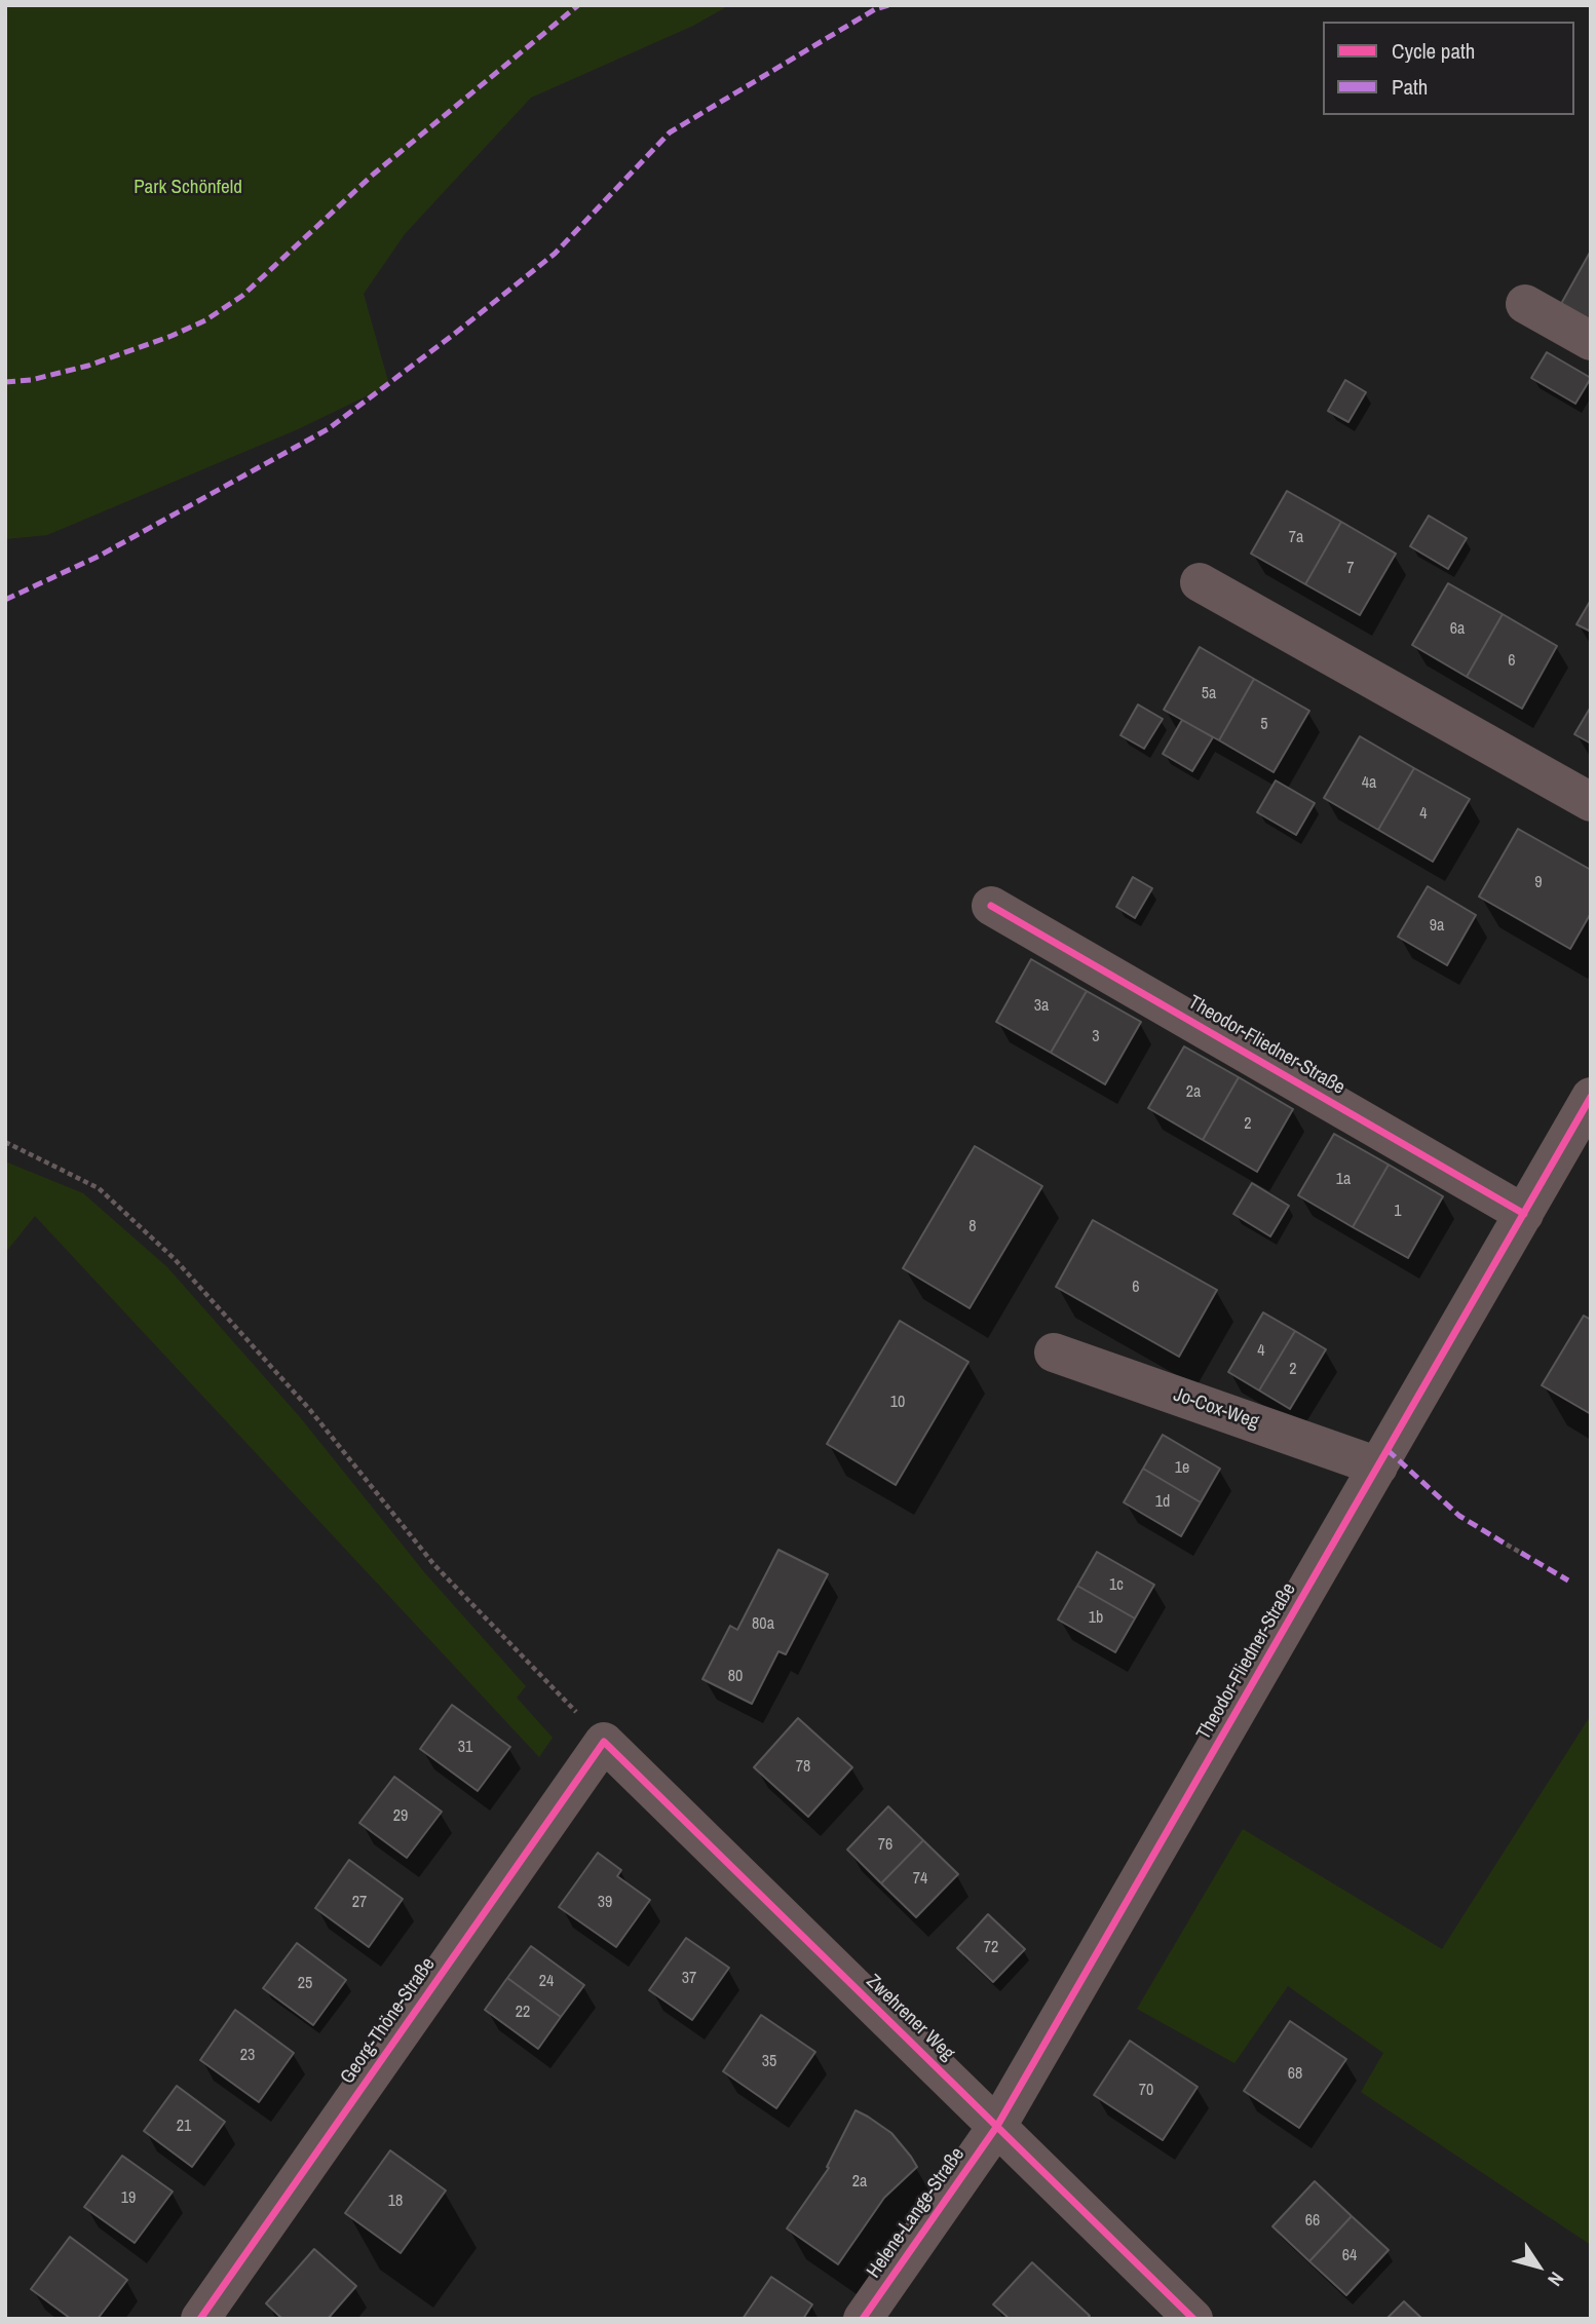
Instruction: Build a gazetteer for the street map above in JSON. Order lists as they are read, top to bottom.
{
  "streets": {
    "street": [
      "Theodor-Fliedner-Straße",
      "Jo-Cox-Weg",
      "Zwehrener Weg",
      "Georg-Thöne-Straße",
      "Helene-Lange-Straße"
    ]
  },
  "crossings": [
    ["Theodor-Fliedner-Straße", "Jo-Cox-Weg"],
    ["Theodor-Fliedner-Straße", "Zwehrener Weg"],
    ["Theodor-Fliedner-Straße", "Helene-Lange-Straße"],
    ["Zwehrener Weg", "Georg-Thöne-Straße"],
    ["Zwehrener Weg", "Helene-Lange-Straße"]
  ],
  "parks": ["Park Schönfeld"],
  "house_numbers": [
    "7a",
    "7",
    "6a",
    "6",
    "5a",
    "5",
    "4a",
    "4",
    "9",
    "9a",
    "3a",
    "3",
    "2a",
    "2",
    "1a",
    "1",
    "8",
    "6",
    "4",
    "2",
    "10",
    "1e",
    "1d",
    "1c",
    "1b",
    "80a",
    "80",
    "31",
    "78",
    "29",
    "76",
    "74",
    "27",
    "39",
    "72",
    "37",
    "24",
    "25",
    "22",
    "23",
    "35",
    "68",
    "70",
    "21",
    "2a",
    "19",
    "18",
    "66",
    "64"
  ],
  "legend": ["Cycle path", "Path"],
  "north": "bottom right"
}
